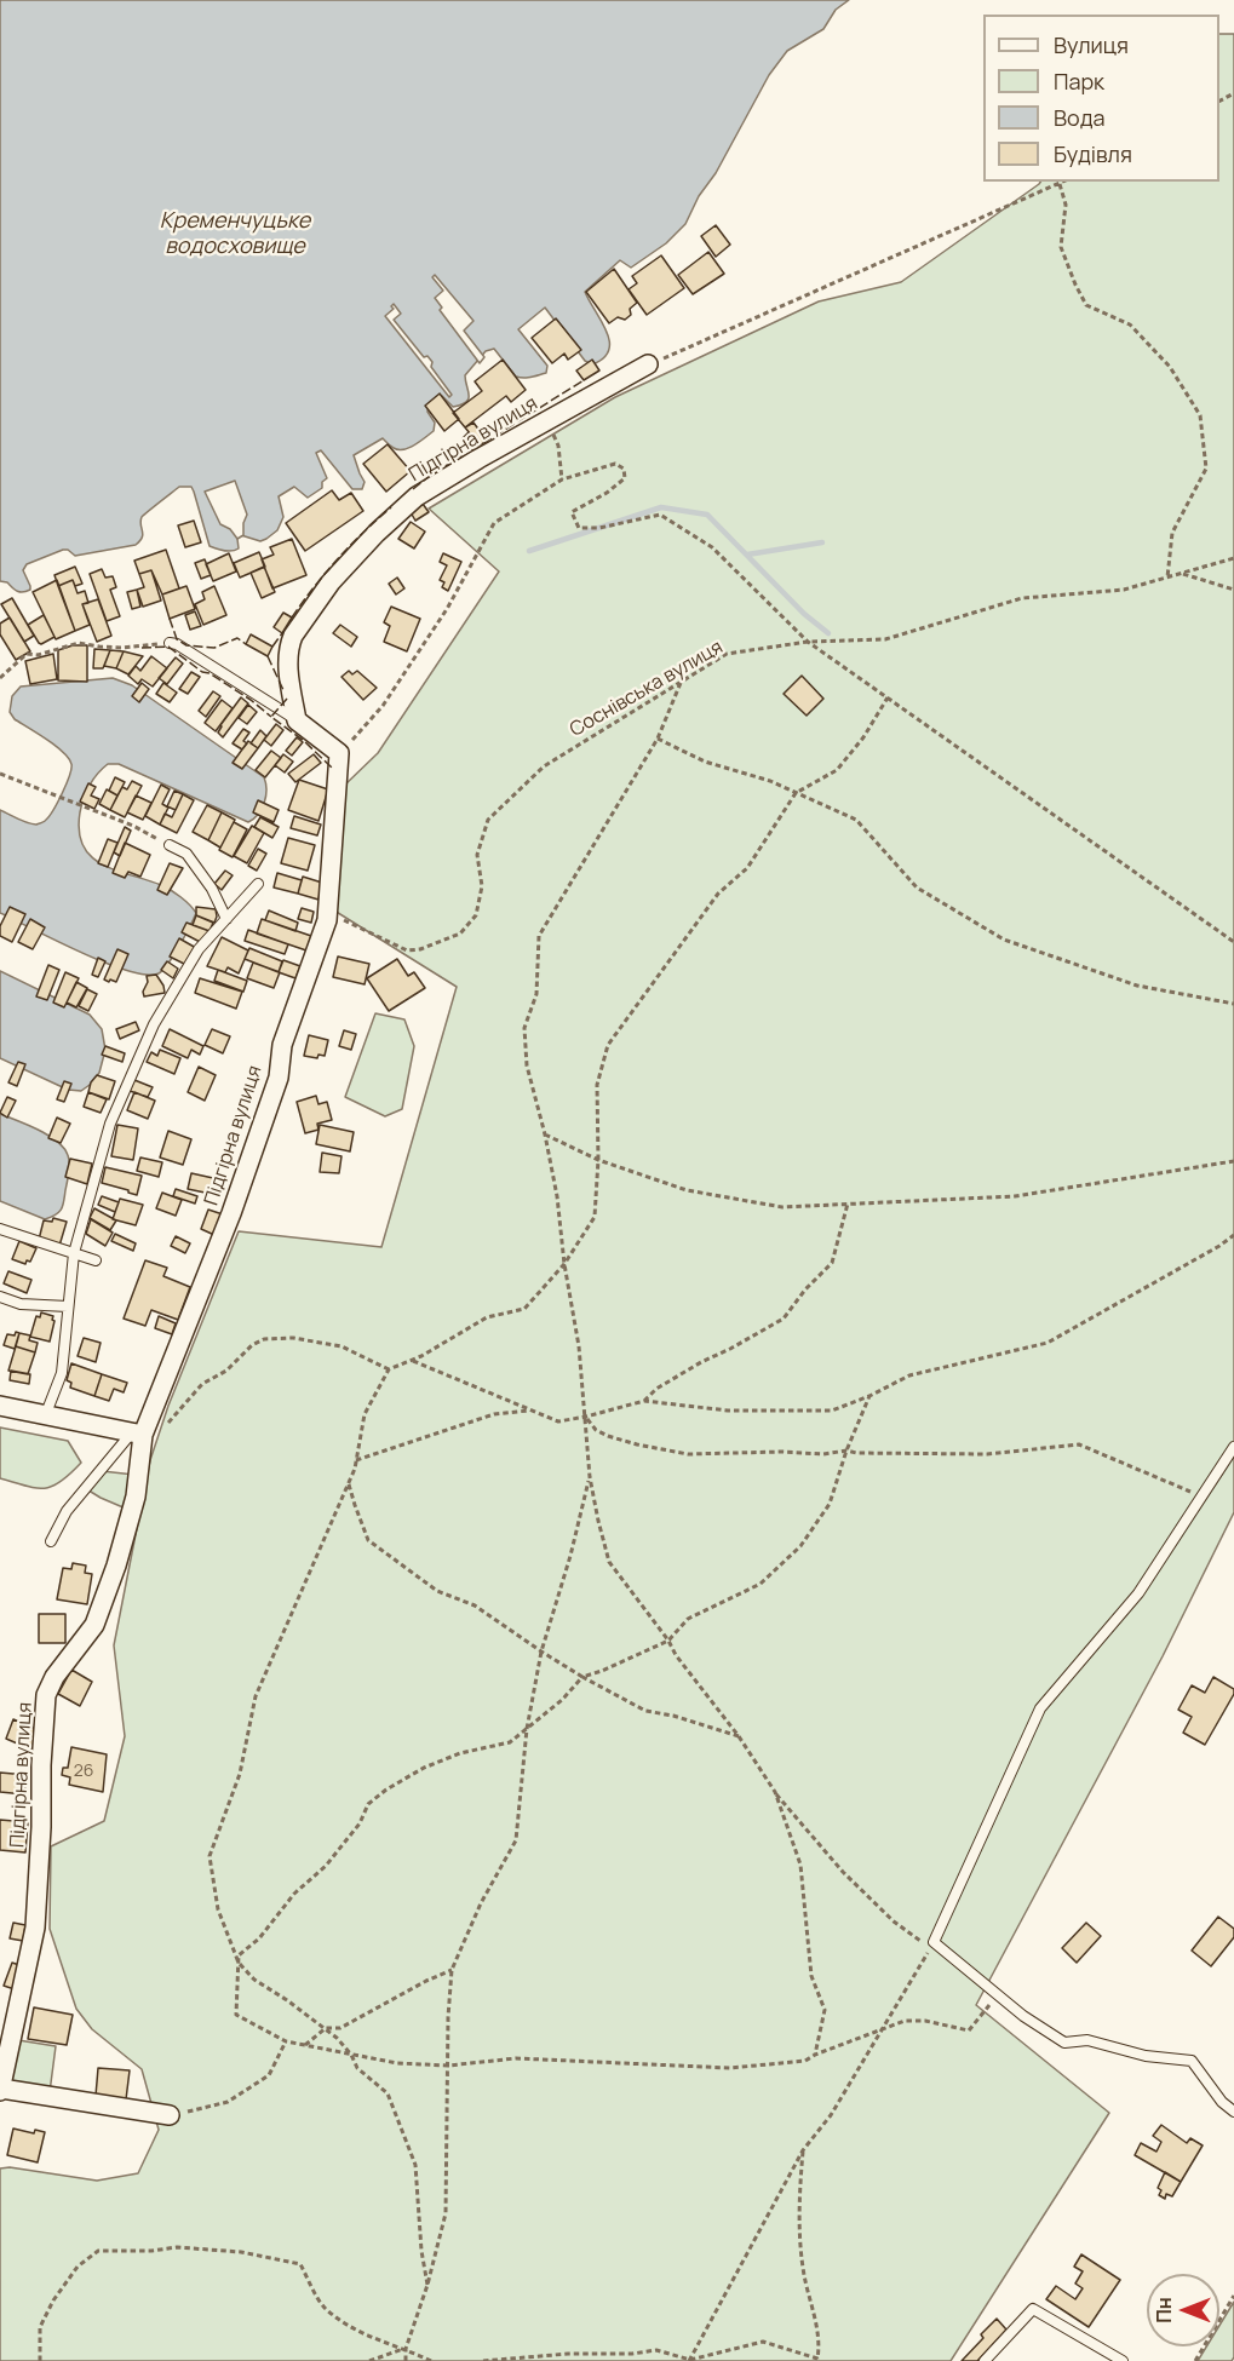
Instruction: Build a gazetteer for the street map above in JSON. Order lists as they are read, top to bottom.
{
  "streets": {
    "street": ["Підгірна вулиця"],
    "path": ["Соснівська вулиця"]
  },
  "crossings": [
    ["Підгірна вулиця", "Соснівська вулиця"]
  ],
  "water": ["Кременчуцьке водосховище"],
  "house_numbers": ["26"],
  "legend": [
    "Вулиця",
    "Парк",
    "Вода",
    "Будівля"
  ],
  "north": "left"
}
